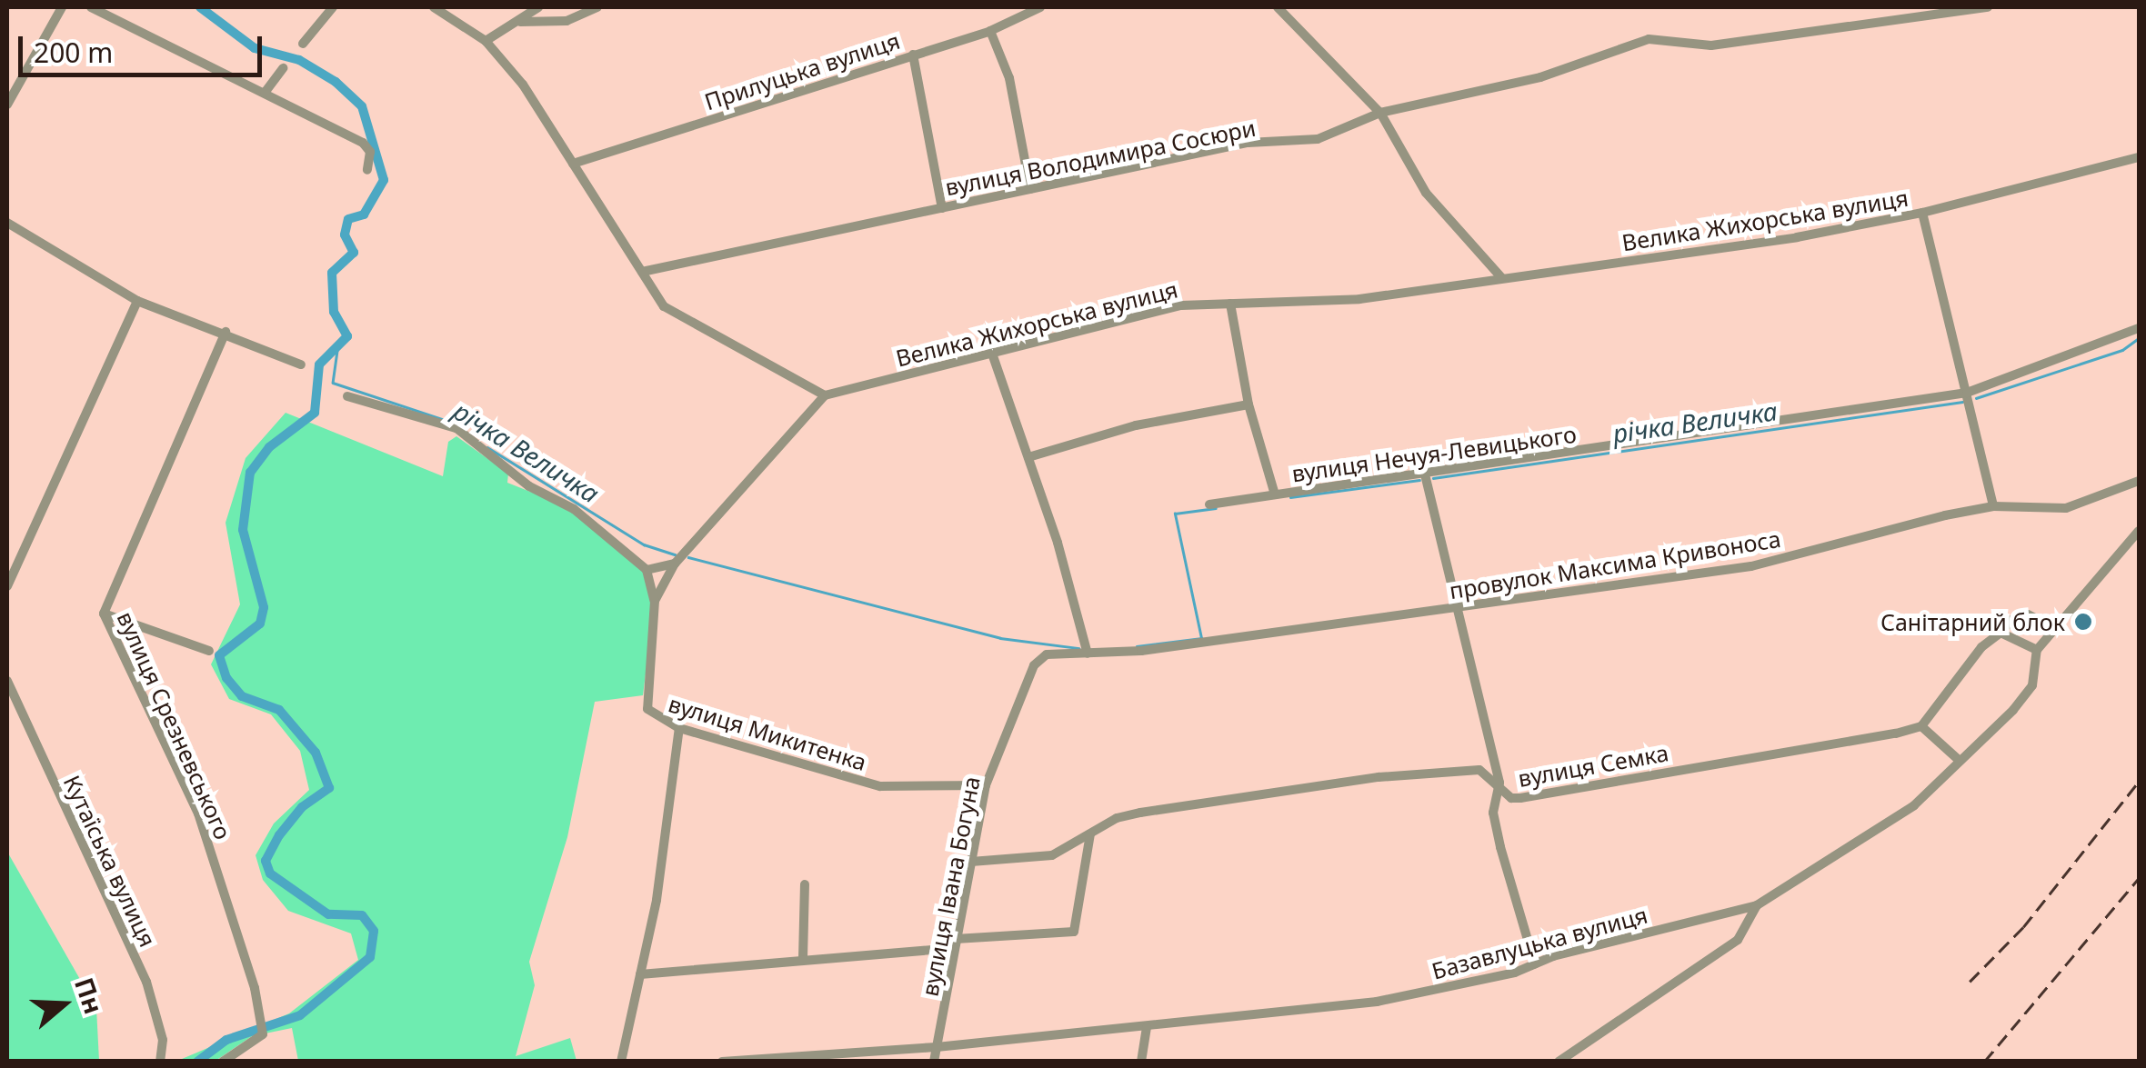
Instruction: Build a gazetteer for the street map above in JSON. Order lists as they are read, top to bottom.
{
  "streets": {
    "street": [
      "Прилуцька вулиця",
      "вулиця Володимира Сосюри",
      "Велика Жихорська вулиця",
      "вулиця Нечуя-Левицького",
      "провулок Максима Кривоноса",
      "вулиця Срезневського",
      "вулиця Микитенка",
      "вулиця Семка",
      "Кутаїська вулиця",
      "вулиця Івана Богуна",
      "Базавлуцька вулиця"
    ]
  },
  "crossings": [
    ["Велика Жихорська вулиця", "вулиця Микитенка"],
    ["провулок Максима Кривоноса", "вулиця Івана Богуна"],
    ["вулиця Микитенка", "вулиця Івана Богуна"],
    ["вулиця Семка", "вулиця Івана Богуна"],
    ["вулиця Івана Богуна", "Базавлуцька вулиця"]
  ],
  "water": ["річка Величка"],
  "places": ["Санітарний блок"],
  "scale_bar": "200 m",
  "north": "right"
}
